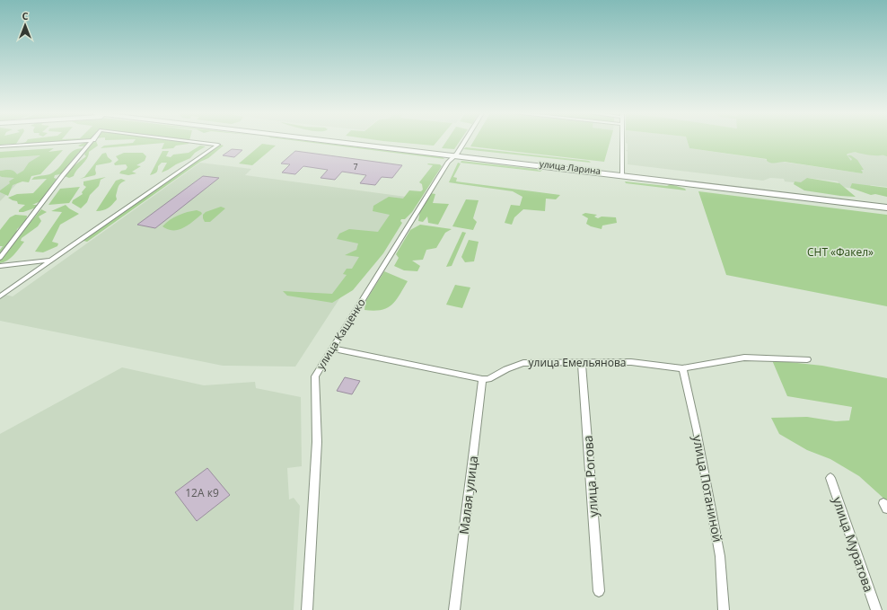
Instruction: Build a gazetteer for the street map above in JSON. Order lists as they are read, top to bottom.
{
  "streets": {
    "main road": ["улица Ларина"],
    "street": [
      "улица Кащенко",
      "улица Емельянова",
      "улица Рогова",
      "улица Потаниной",
      "Малая улица",
      "улица Муратова"
    ]
  },
  "crossings": [
    ["улица Ларина", "улица Кащенко"],
    ["улица Емельянова", "улица Рогова"],
    ["улица Емельянова", "улица Потаниной"],
    ["улица Емельянова", "Малая улица"]
  ],
  "parks": ["СНТ «Факел»"],
  "house_numbers": ["7", "12А к9"],
  "north": "top"
}
